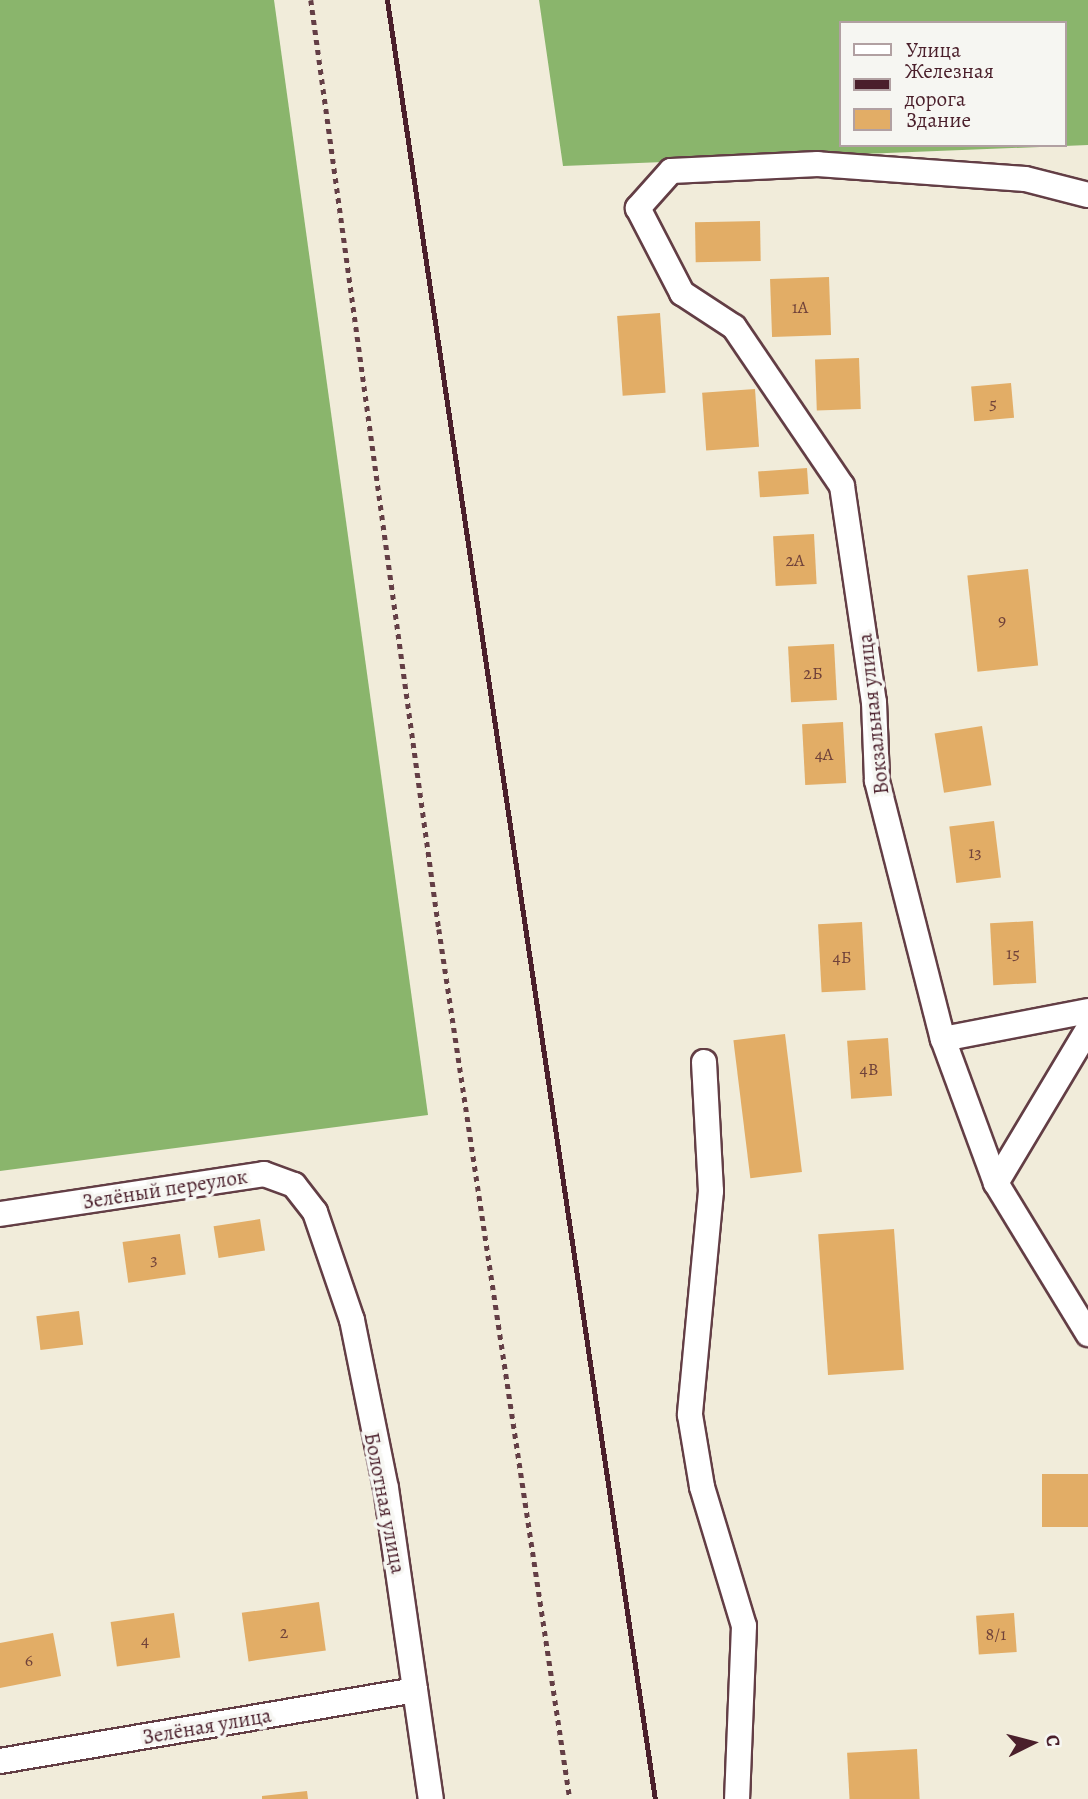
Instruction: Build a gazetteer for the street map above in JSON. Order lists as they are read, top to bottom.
{
  "streets": {
    "street": [
      "Вокзальная улица",
      "Зелёный переулок",
      "Болотная улица",
      "Зелёная улица"
    ]
  },
  "crossings": [
    ["Зелёный переулок", "Болотная улица"],
    ["Болотная улица", "Зелёная улица"]
  ],
  "house_numbers": [
    "1А",
    "5",
    "2А",
    "9",
    "2Б",
    "4А",
    "13",
    "15",
    "4Б",
    "4В",
    "3",
    "2",
    "8/1",
    "4",
    "6"
  ],
  "legend": ["Улица", "Железная дорога", "Здание"],
  "north": "right"
}
